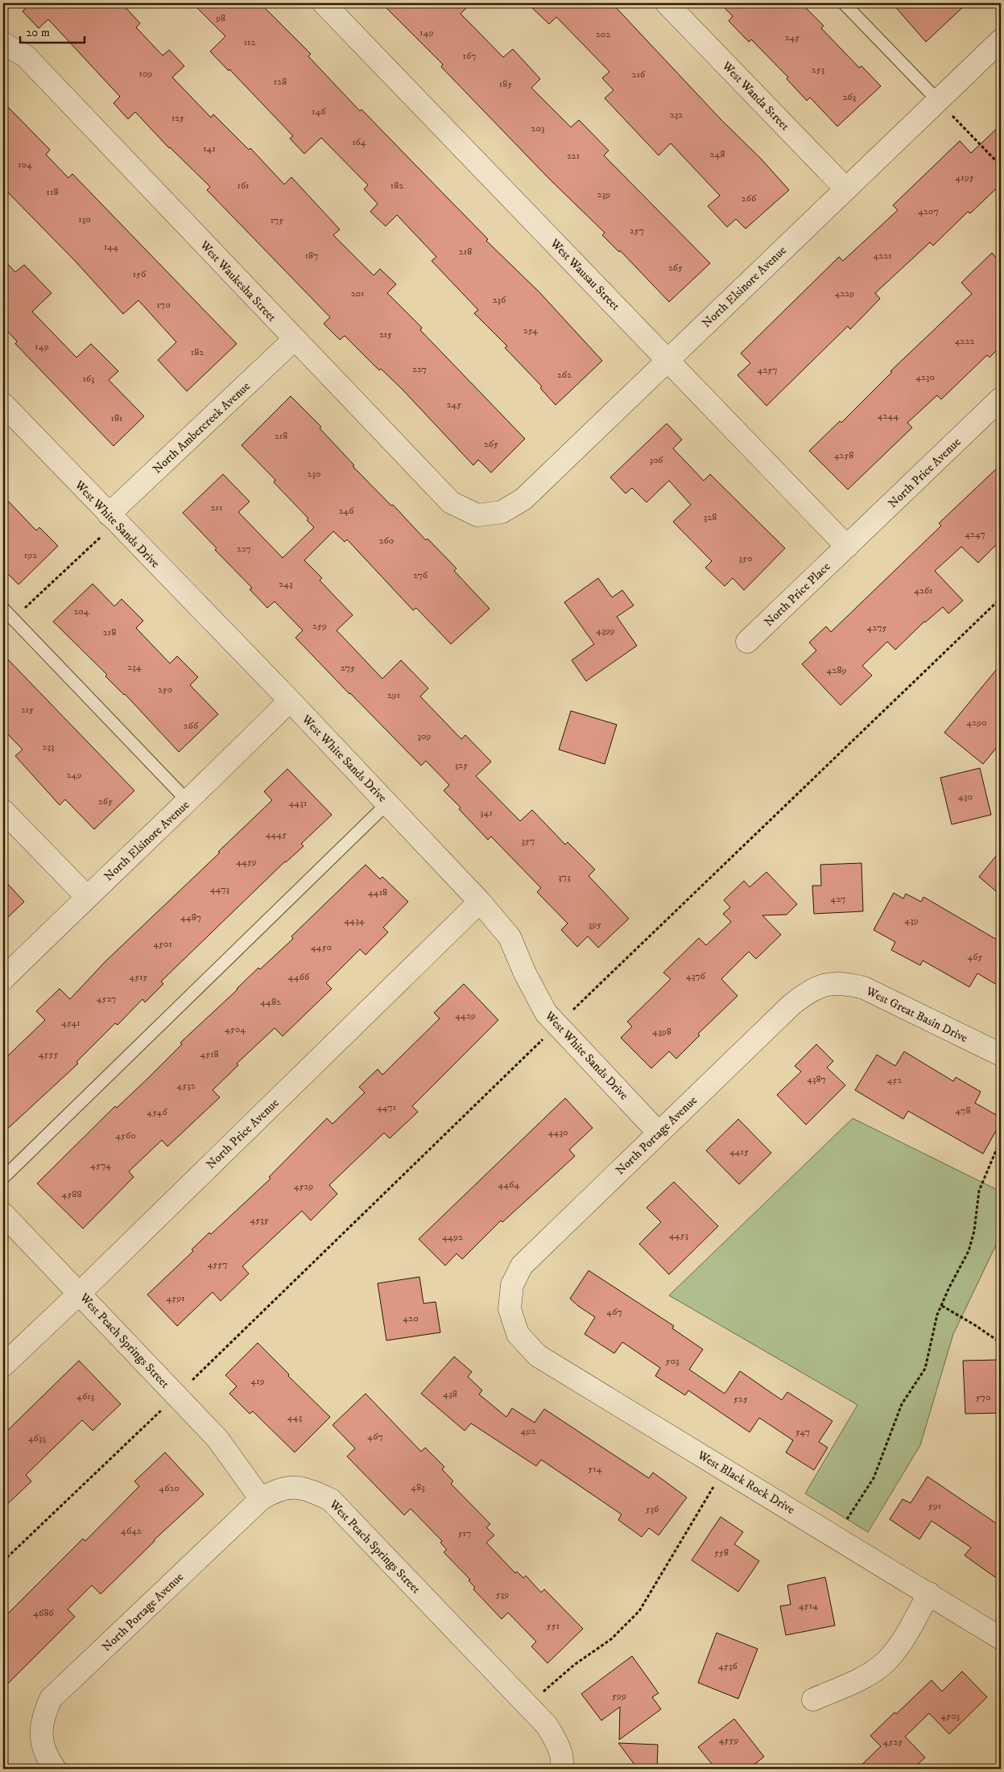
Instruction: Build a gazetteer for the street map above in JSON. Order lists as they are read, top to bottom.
{
  "streets": {
    "street": [
      "West Wanda Street",
      "West Wausau Street",
      "West Waukesha Street",
      "North Elsinore Avenue",
      "North Ambercreek Avenue",
      "North Price Avenue",
      "West White Sands Drive",
      "North Price Place",
      "West Great Basin Drive",
      "North Portage Avenue",
      "West Peach Springs Street",
      "West Black Rock Drive"
    ]
  },
  "crossings": [
    ["West Wanda Street", "North Elsinore Avenue"],
    ["West Wausau Street", "North Elsinore Avenue"],
    ["West Wausau Street", "North Price Avenue"],
    ["West Wausau Street", "North Price Place"],
    ["West Waukesha Street", "North Elsinore Avenue"],
    ["West Waukesha Street", "North Ambercreek Avenue"],
    ["North Elsinore Avenue", "West White Sands Drive"],
    ["North Ambercreek Avenue", "West White Sands Drive"],
    ["North Price Avenue", "West White Sands Drive"],
    ["North Price Avenue", "North Price Place"],
    ["North Price Avenue", "West Peach Springs Street"],
    ["West White Sands Drive", "North Portage Avenue"],
    ["West Great Basin Drive", "North Portage Avenue"],
    ["North Portage Avenue", "West Peach Springs Street"],
    ["North Portage Avenue", "West Black Rock Drive"]
  ],
  "house_numbers": [
    "98",
    "149",
    "202",
    "245",
    "112",
    "167",
    "253",
    "109",
    "216",
    "128",
    "185",
    "263",
    "146",
    "232",
    "125",
    "203",
    "164",
    "141",
    "248",
    "221",
    "104",
    "4195",
    "161",
    "182",
    "118",
    "239",
    "266",
    "4207",
    "130",
    "175",
    "257",
    "144",
    "218",
    "187",
    "4221",
    "265",
    "156",
    "201",
    "4229",
    "236",
    "170",
    "254",
    "215",
    "4222",
    "149",
    "182",
    "227",
    "4257",
    "262",
    "4230",
    "163",
    "245",
    "4244",
    "181",
    "218",
    "265",
    "4258",
    "306",
    "230",
    "211",
    "246",
    "328",
    "4247",
    "260",
    "227",
    "192",
    "350",
    "276",
    "243",
    "4261",
    "204",
    "259",
    "4275",
    "4399",
    "218",
    "234",
    "275",
    "4289",
    "250",
    "291",
    "215",
    "4290",
    "266",
    "309",
    "233",
    "325",
    "249",
    "430",
    "265",
    "4431",
    "341",
    "4445",
    "357",
    "4459",
    "373",
    "4473",
    "4418",
    "427",
    "4487",
    "4434",
    "439",
    "395",
    "4501",
    "4450",
    "465",
    "4376",
    "4515",
    "4466",
    "4527",
    "4482",
    "4429",
    "4541",
    "4504",
    "4398",
    "4555",
    "4518",
    "4387",
    "452",
    "4532",
    "4471",
    "478",
    "4546",
    "4430",
    "4560",
    "4415",
    "4574",
    "4464",
    "4529",
    "4588",
    "4535",
    "4453",
    "4492",
    "4557",
    "4591",
    "467",
    "420",
    "503",
    "419",
    "438",
    "4613",
    "570",
    "525",
    "443",
    "492",
    "547",
    "467",
    "4633",
    "514",
    "483",
    "4620",
    "591",
    "536",
    "4642",
    "517",
    "558",
    "539",
    "4514",
    "4686",
    "551",
    "4536",
    "599",
    "4503",
    "4559",
    "4525"
  ],
  "scale_bar": "20 m"
}
